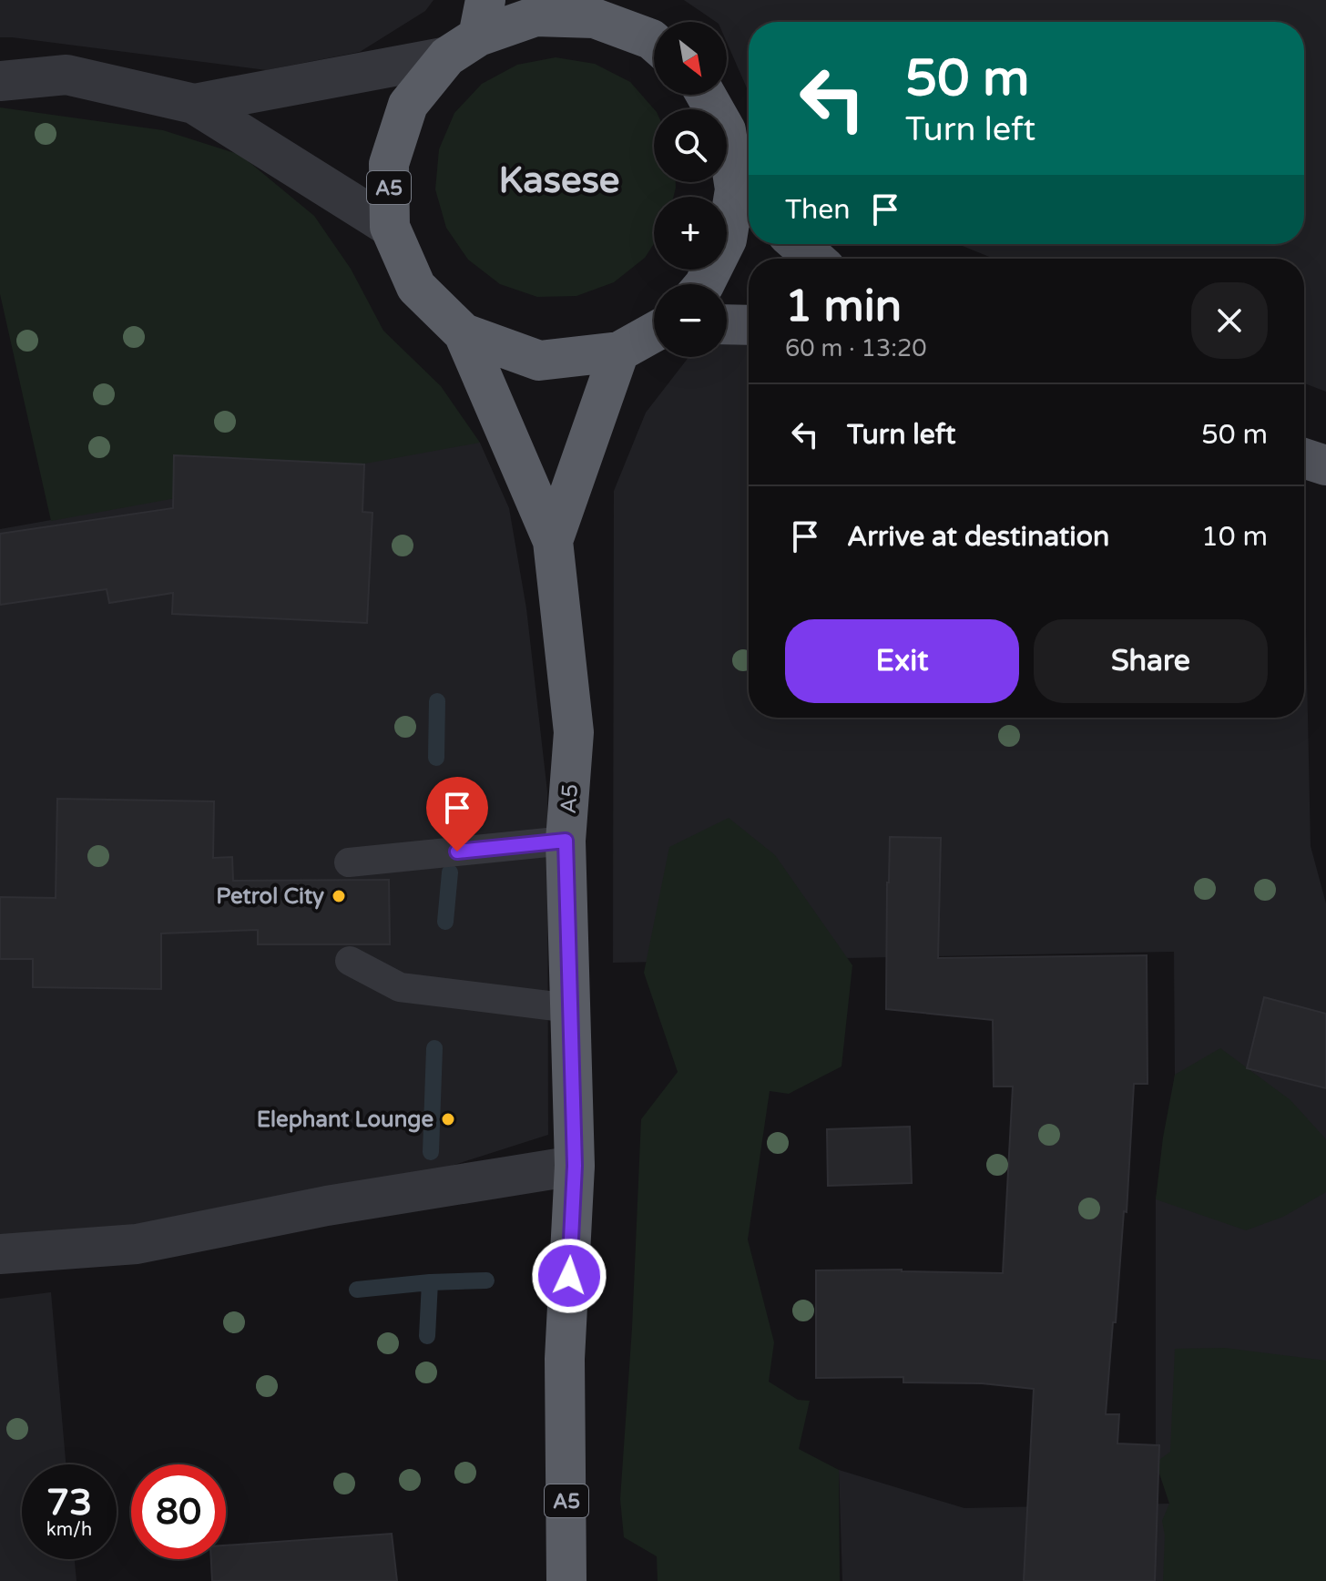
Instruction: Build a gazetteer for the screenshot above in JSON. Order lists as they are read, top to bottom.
{
  "streets": {
    "highway": ["A5"]
  },
  "districts": ["Kasese"],
  "places": ["Petrol City", "Elephant Lounge"],
  "north": "bottom right",
  "page": {
    "map_buttons": ["+", "−"],
    "turn": ["50 m", "Turn left"],
    "then": "Then",
    "heading": ["1 min", "60 m · 13:20"],
    "list": [
      {
        "name": "Turn left",
        "value": "50 m"
      },
      {
        "name": "Arrive at destination",
        "value": "10 m"
      }
    ],
    "buttons": ["Exit", "Share"],
    "speed": "73 km/h",
    "limit": "80"
  }
}
